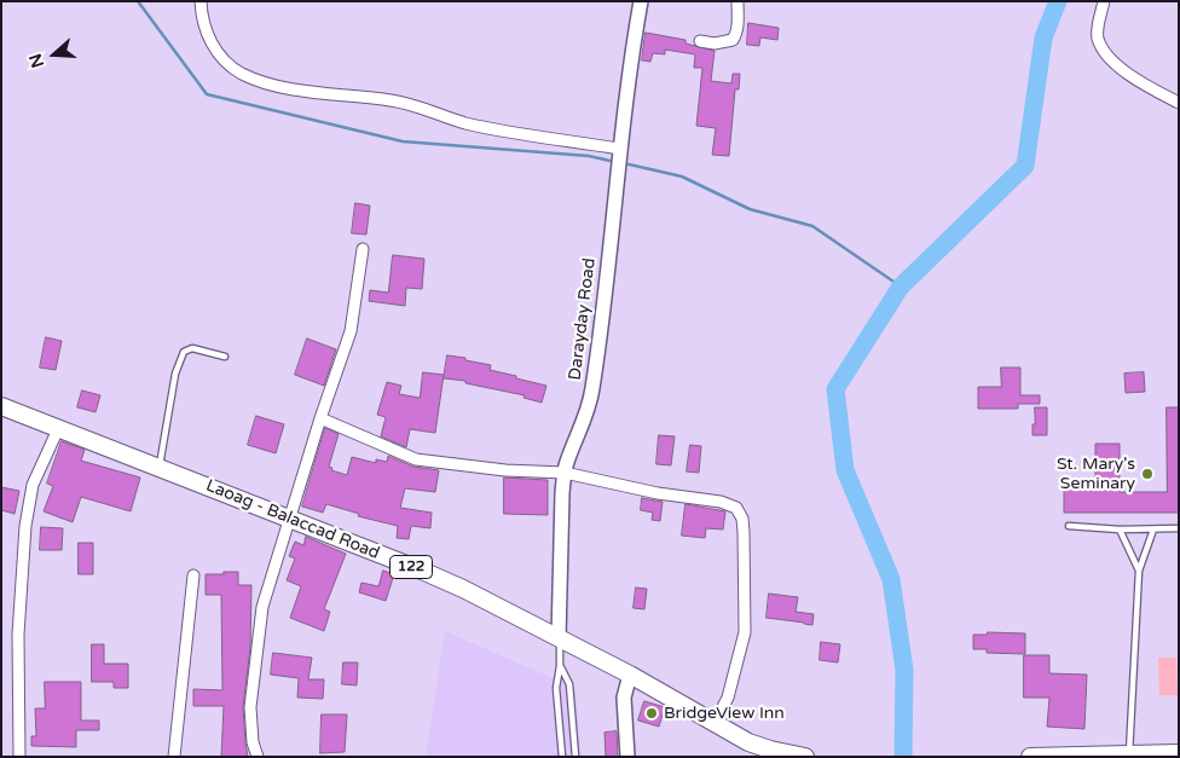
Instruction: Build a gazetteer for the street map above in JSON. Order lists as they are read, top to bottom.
{
  "streets": {
    "main road": ["Laoag - Balaccad Road", "122"],
    "street": ["Darayday Road"]
  },
  "crossings": [
    ["Darayday Road", "Laoag - Balaccad Road"]
  ],
  "places": ["St. Mary's Seminary", "BridgeView Inn"],
  "north": "left"
}
